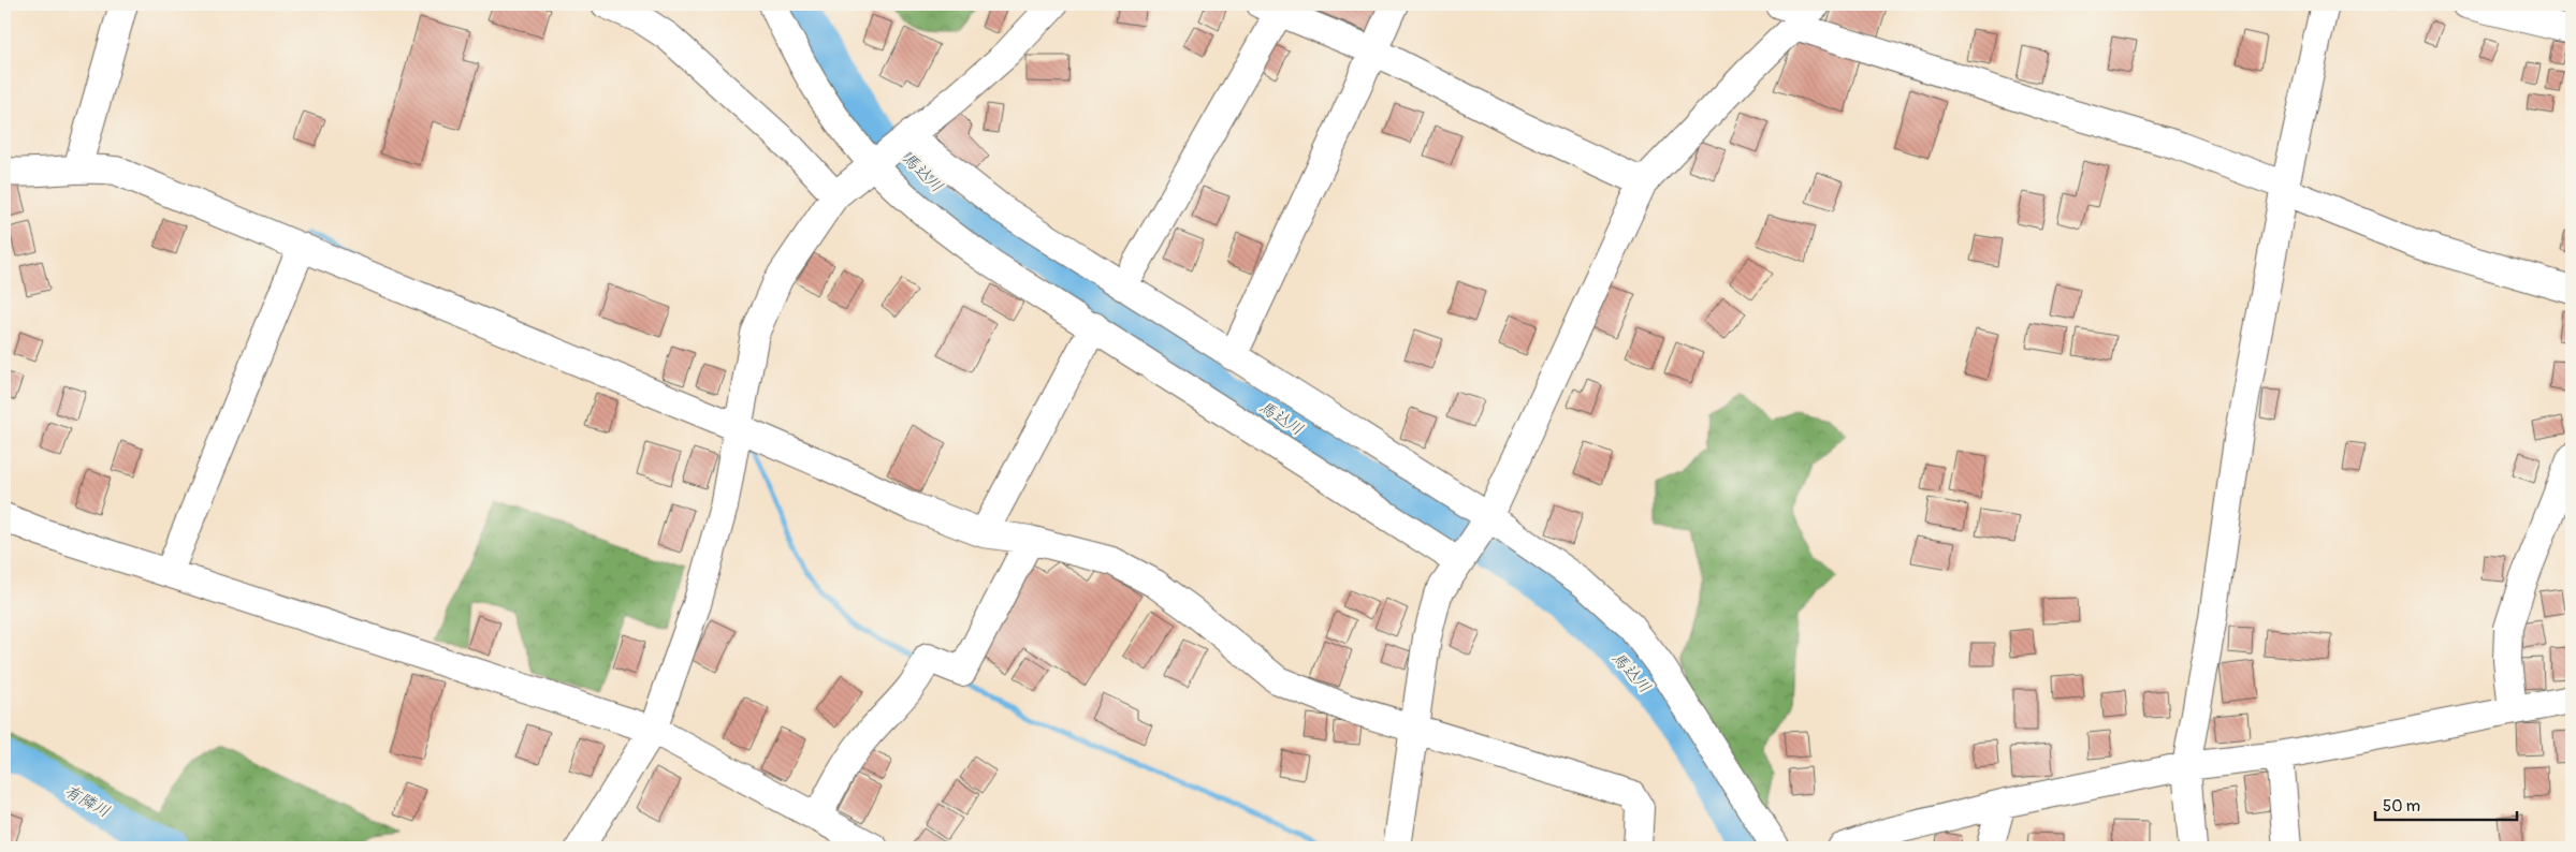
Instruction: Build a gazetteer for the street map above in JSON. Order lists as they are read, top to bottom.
{
  "water": ["馬込川", "有隣川"],
  "scale_bar": "50 m"
}
